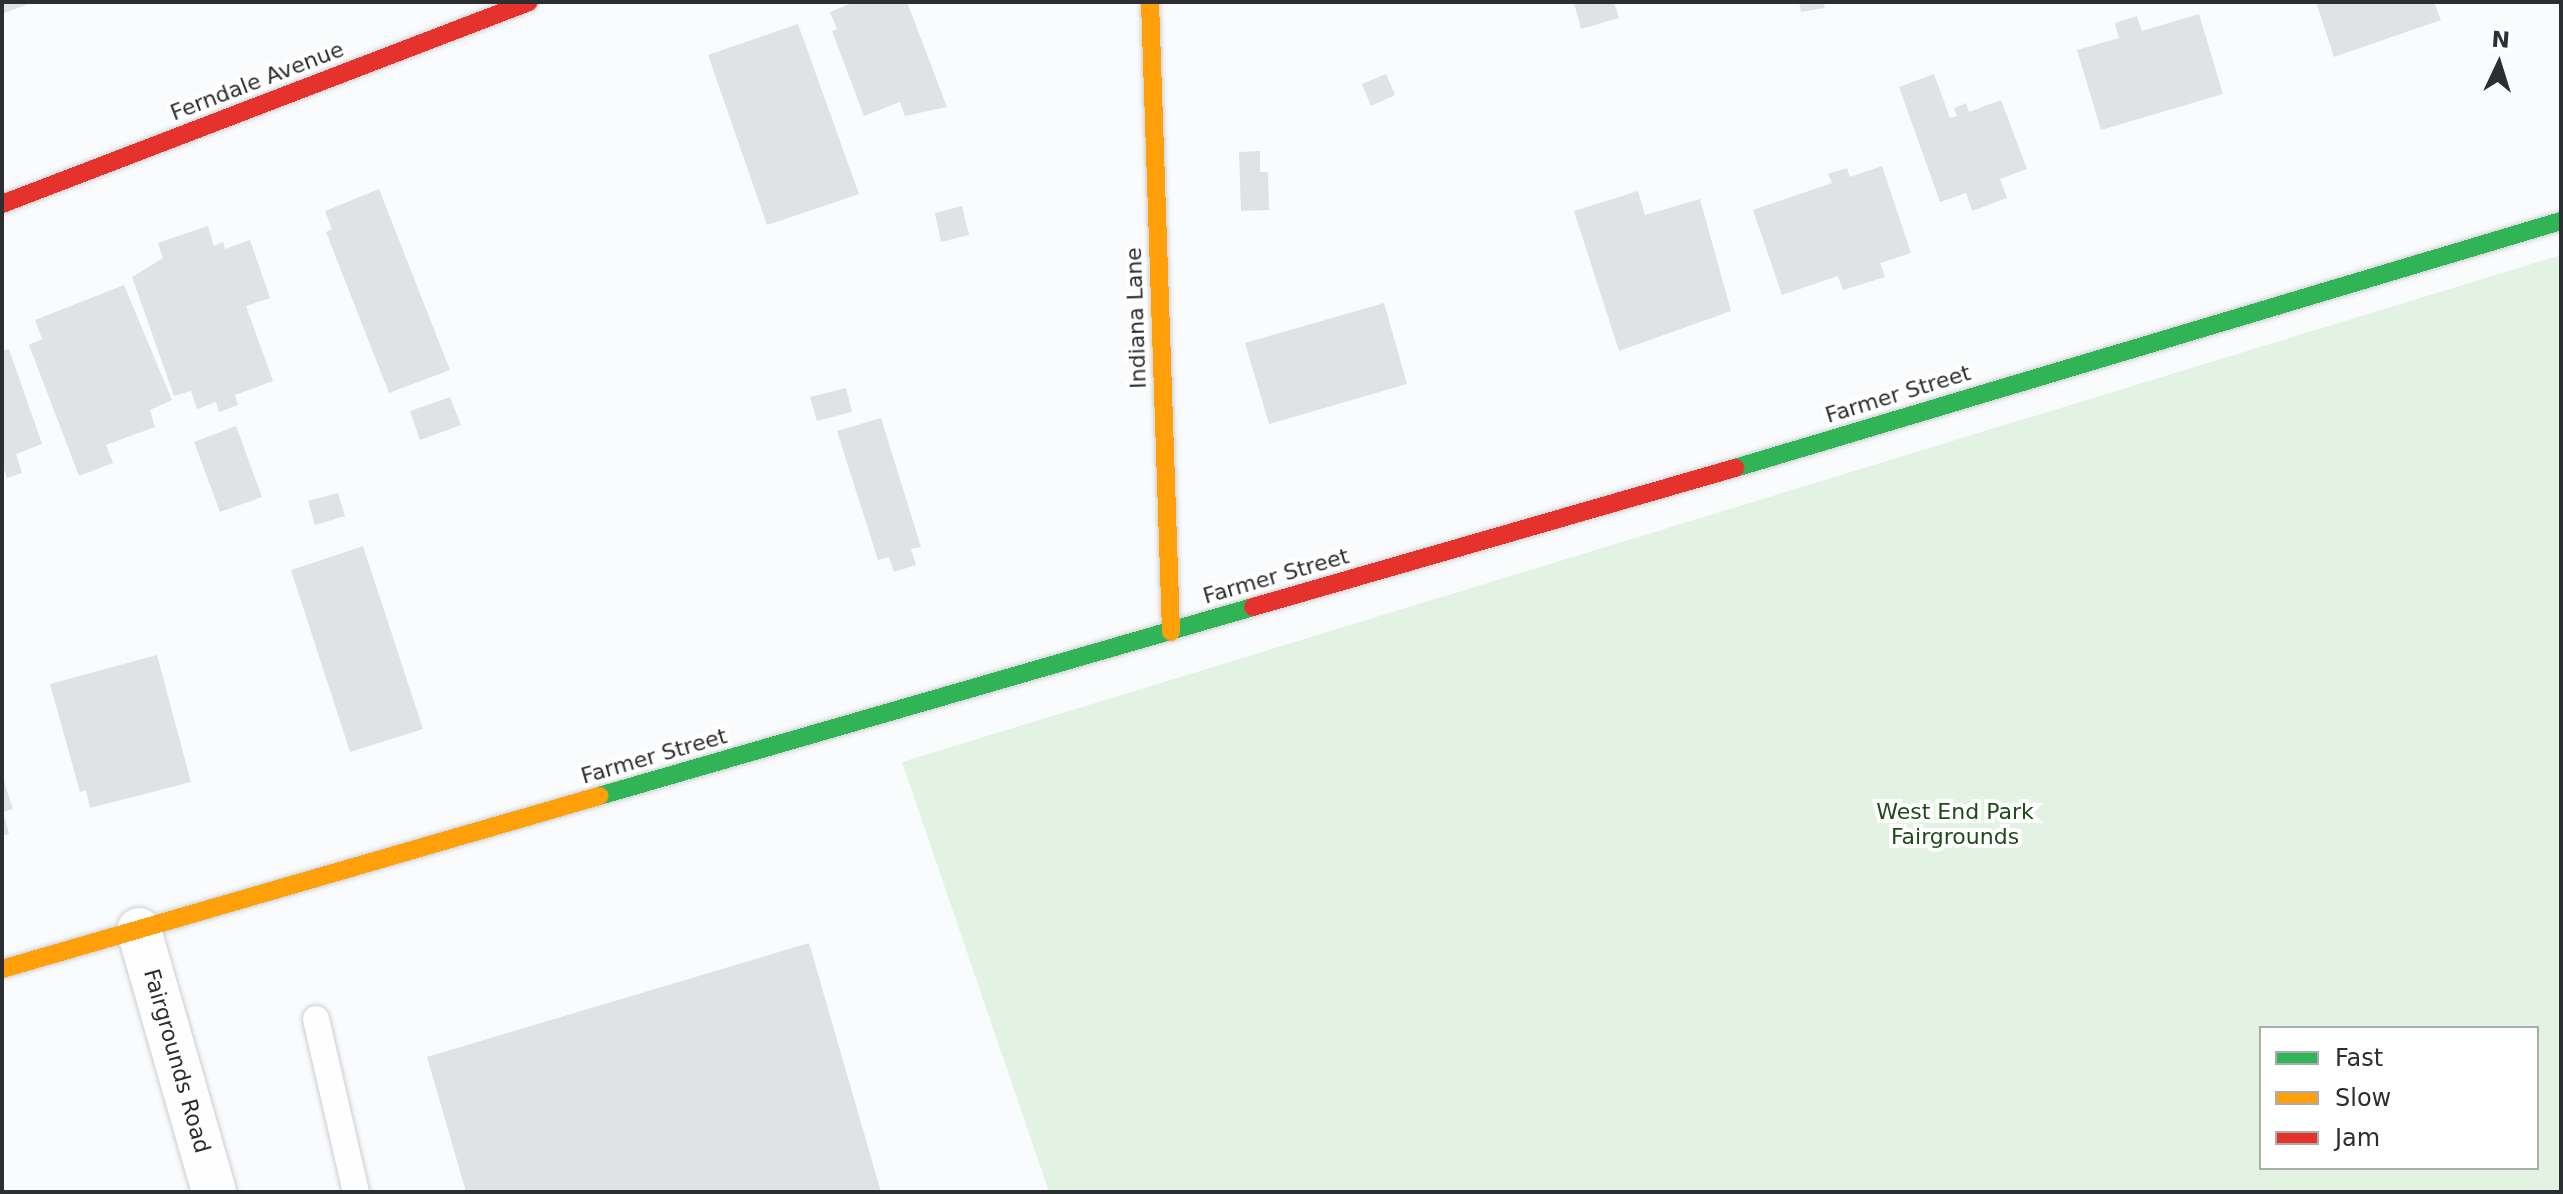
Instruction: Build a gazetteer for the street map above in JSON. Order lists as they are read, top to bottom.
{
  "streets": {
    "street": [
      "Ferndale Avenue",
      "Indiana Lane",
      "Farmer Street",
      "Fairgrounds Road"
    ]
  },
  "crossings": [
    ["Indiana Lane", "Farmer Street"],
    ["Farmer Street", "Fairgrounds Road"]
  ],
  "parks": ["West End Park Fairgrounds"],
  "legend": ["Fast", "Slow", "Jam"],
  "north": "top"
}
